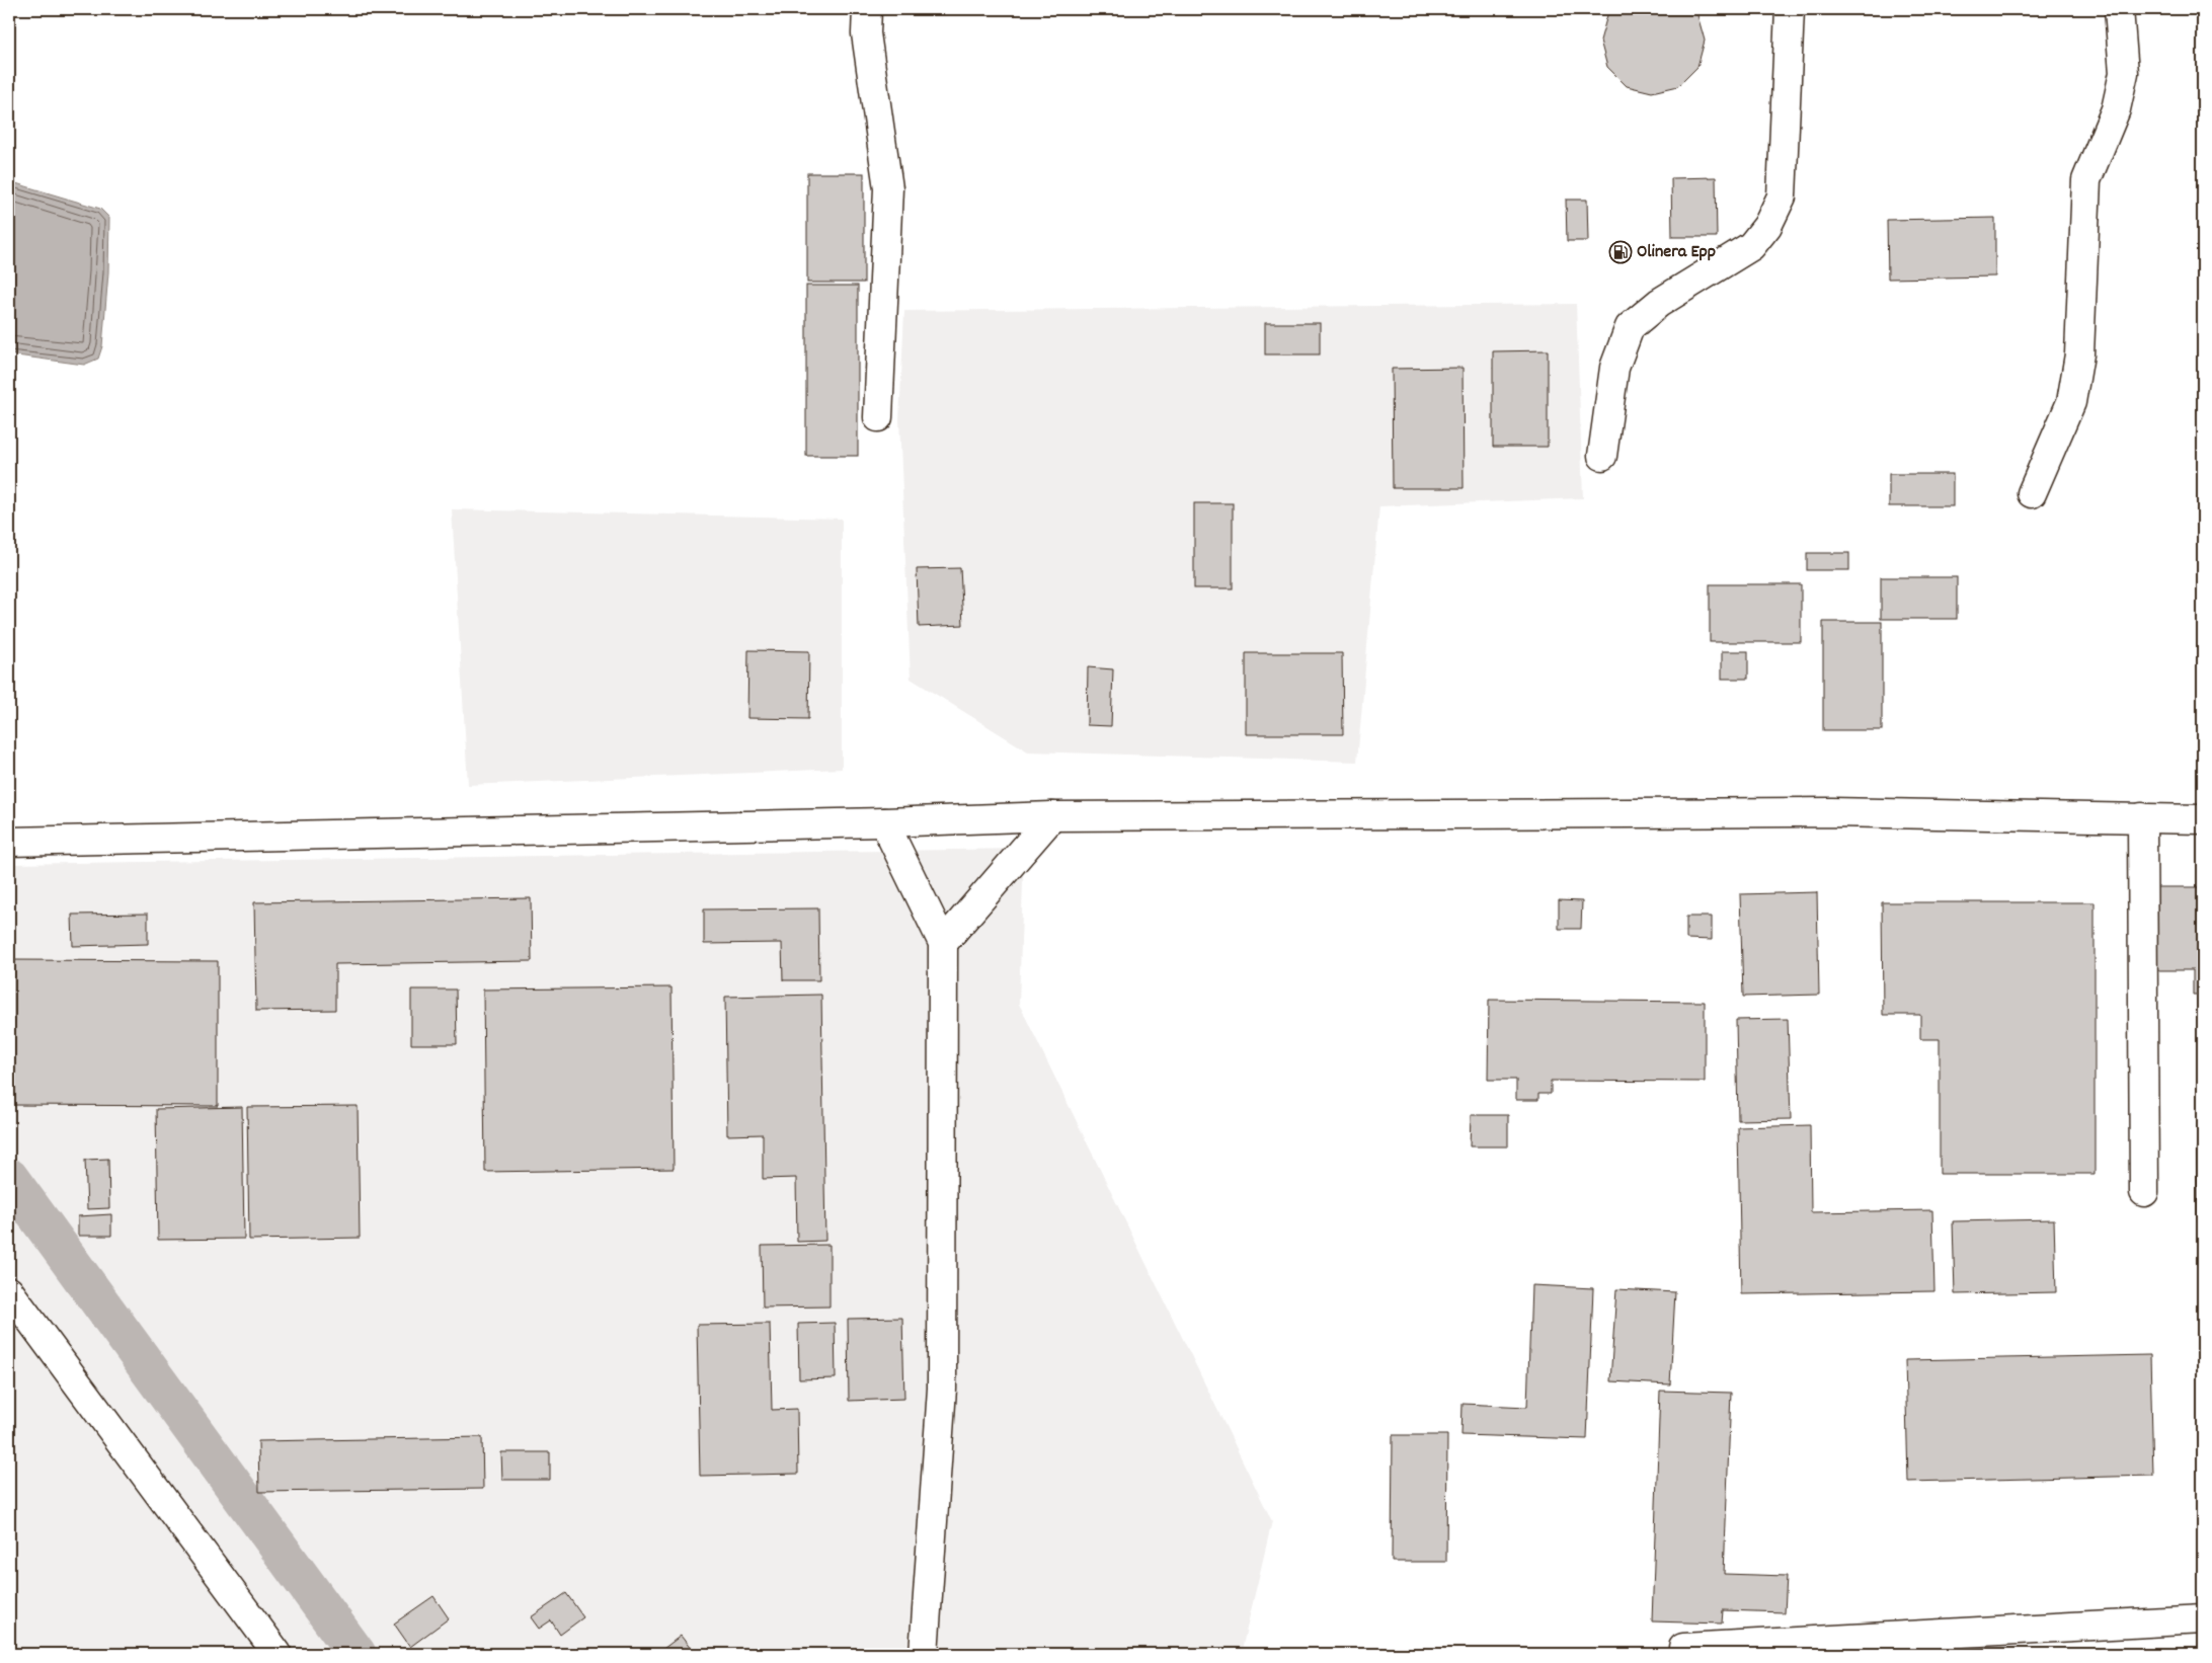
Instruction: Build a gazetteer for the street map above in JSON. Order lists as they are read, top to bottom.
{
  "places": {
    "fuel station": ["Olinera Epp"]
  }
}
